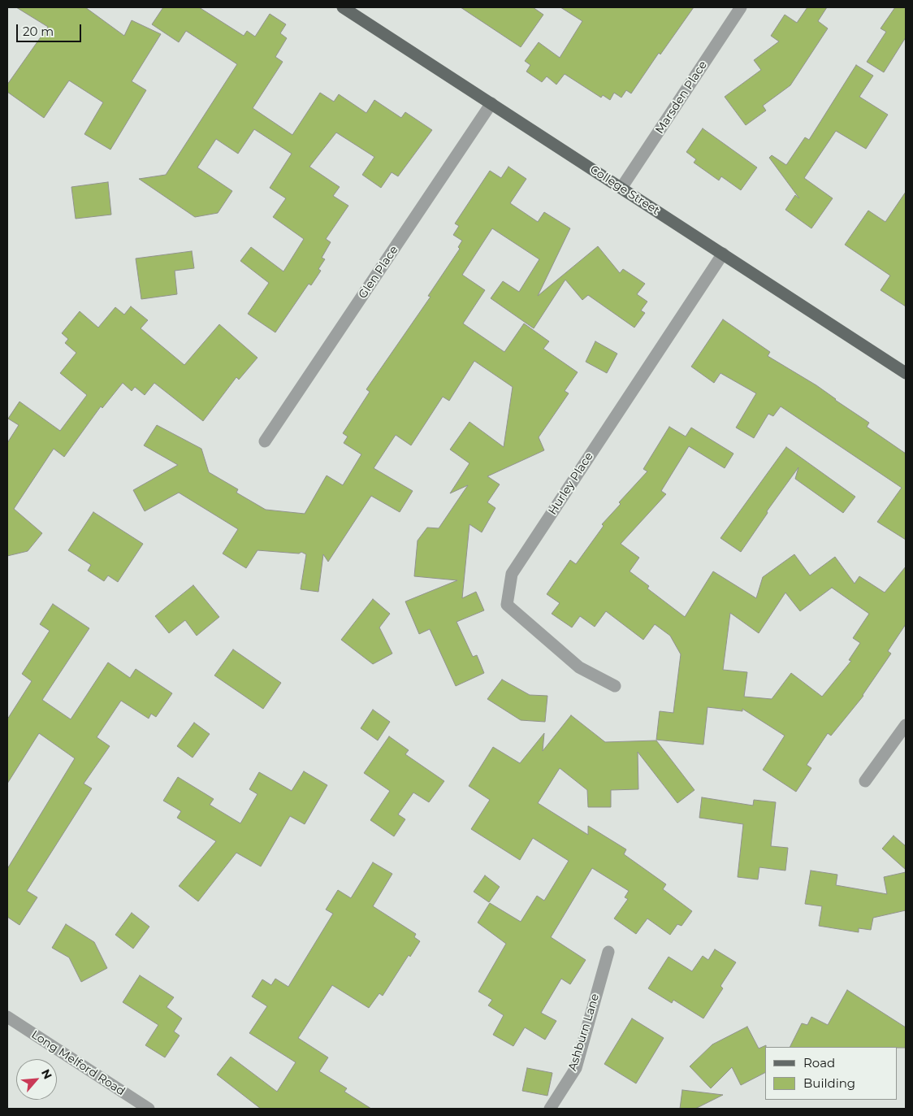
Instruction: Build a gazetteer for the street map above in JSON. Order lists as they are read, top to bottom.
{
  "streets": {
    "main road": ["College Street"],
    "street": [
      "Marsden Place",
      "Glen Place",
      "Hurley Place",
      "Ashburn Lane",
      "Long Melford Road"
    ]
  },
  "crossings": [
    ["Marsden Place", "College Street"],
    ["College Street", "Glen Place"],
    ["College Street", "Hurley Place"]
  ],
  "legend": ["Road", "Building"],
  "scale_bar": "20 m",
  "north": "top right"
}
